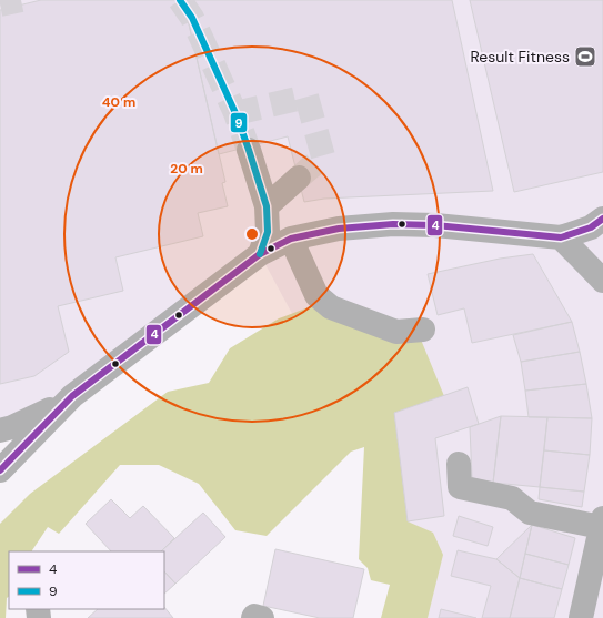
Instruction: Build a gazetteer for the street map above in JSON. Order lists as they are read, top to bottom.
{
  "places": {
    "sports": ["Result Fitness"]
  },
  "lines": ["transit line 9", "transit line 4"],
  "legend": ["4", "9"],
  "rings": ["40 m", "20 m"]
}
